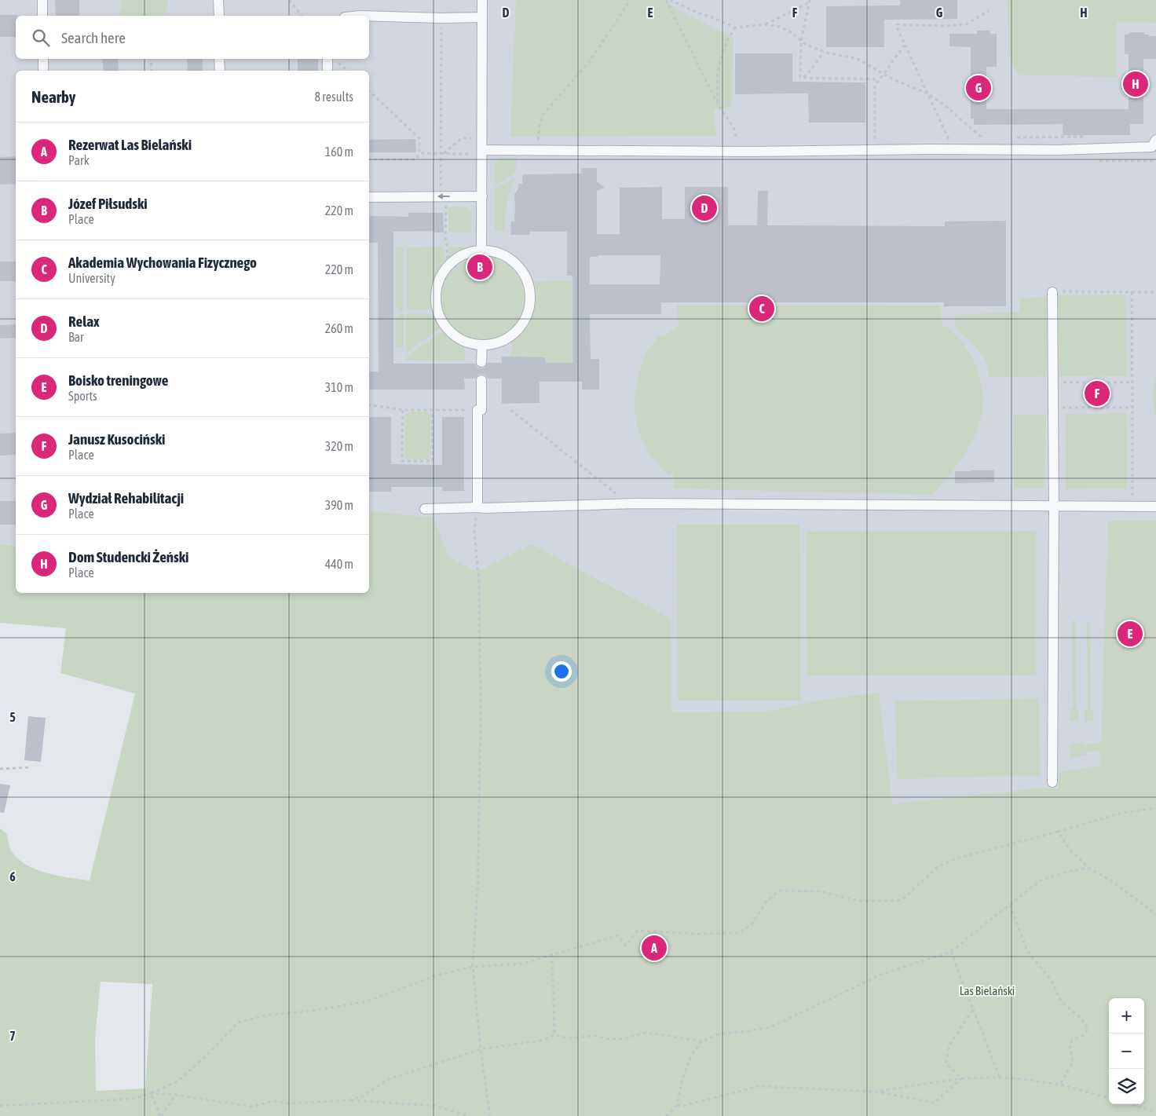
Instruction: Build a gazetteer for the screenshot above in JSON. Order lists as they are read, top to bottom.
{
  "parks": ["Las Bielański"],
  "page": {
    "search": "Search here",
    "pins": [
      "H",
      "G",
      "D",
      "B",
      "C",
      "F",
      "E",
      "A"
    ],
    "heading": ["Nearby", "8 results"],
    "list": [
      {
        "mark": "A",
        "name": "Rezerwat Las Bielański",
        "note": "Park",
        "value": "160 m"
      },
      {
        "mark": "B",
        "name": "Józef Piłsudski",
        "note": "Place",
        "value": "220 m"
      },
      {
        "mark": "C",
        "name": "Akademia Wychowania Fizycznego",
        "note": "University",
        "value": "220 m"
      },
      {
        "mark": "D",
        "name": "Relax",
        "note": "Bar",
        "value": "260 m"
      },
      {
        "mark": "E",
        "name": "Boisko treningowe",
        "note": "Sports",
        "value": "310 m"
      },
      {
        "mark": "F",
        "name": "Janusz Kusociński",
        "note": "Place",
        "value": "320 m"
      },
      {
        "mark": "G",
        "name": "Wydział Rehabilitacji",
        "note": "Place",
        "value": "390 m"
      },
      {
        "mark": "H",
        "name": "Dom Studencki Żeński",
        "note": "Place",
        "value": "440 m"
      }
    ],
    "map_buttons": ["+", "−"]
  },
  "grid": {
    "columns": [
      "D",
      "E",
      "F",
      "G",
      "H"
    ],
    "rows": ["5", "6", "7"]
  }
}
